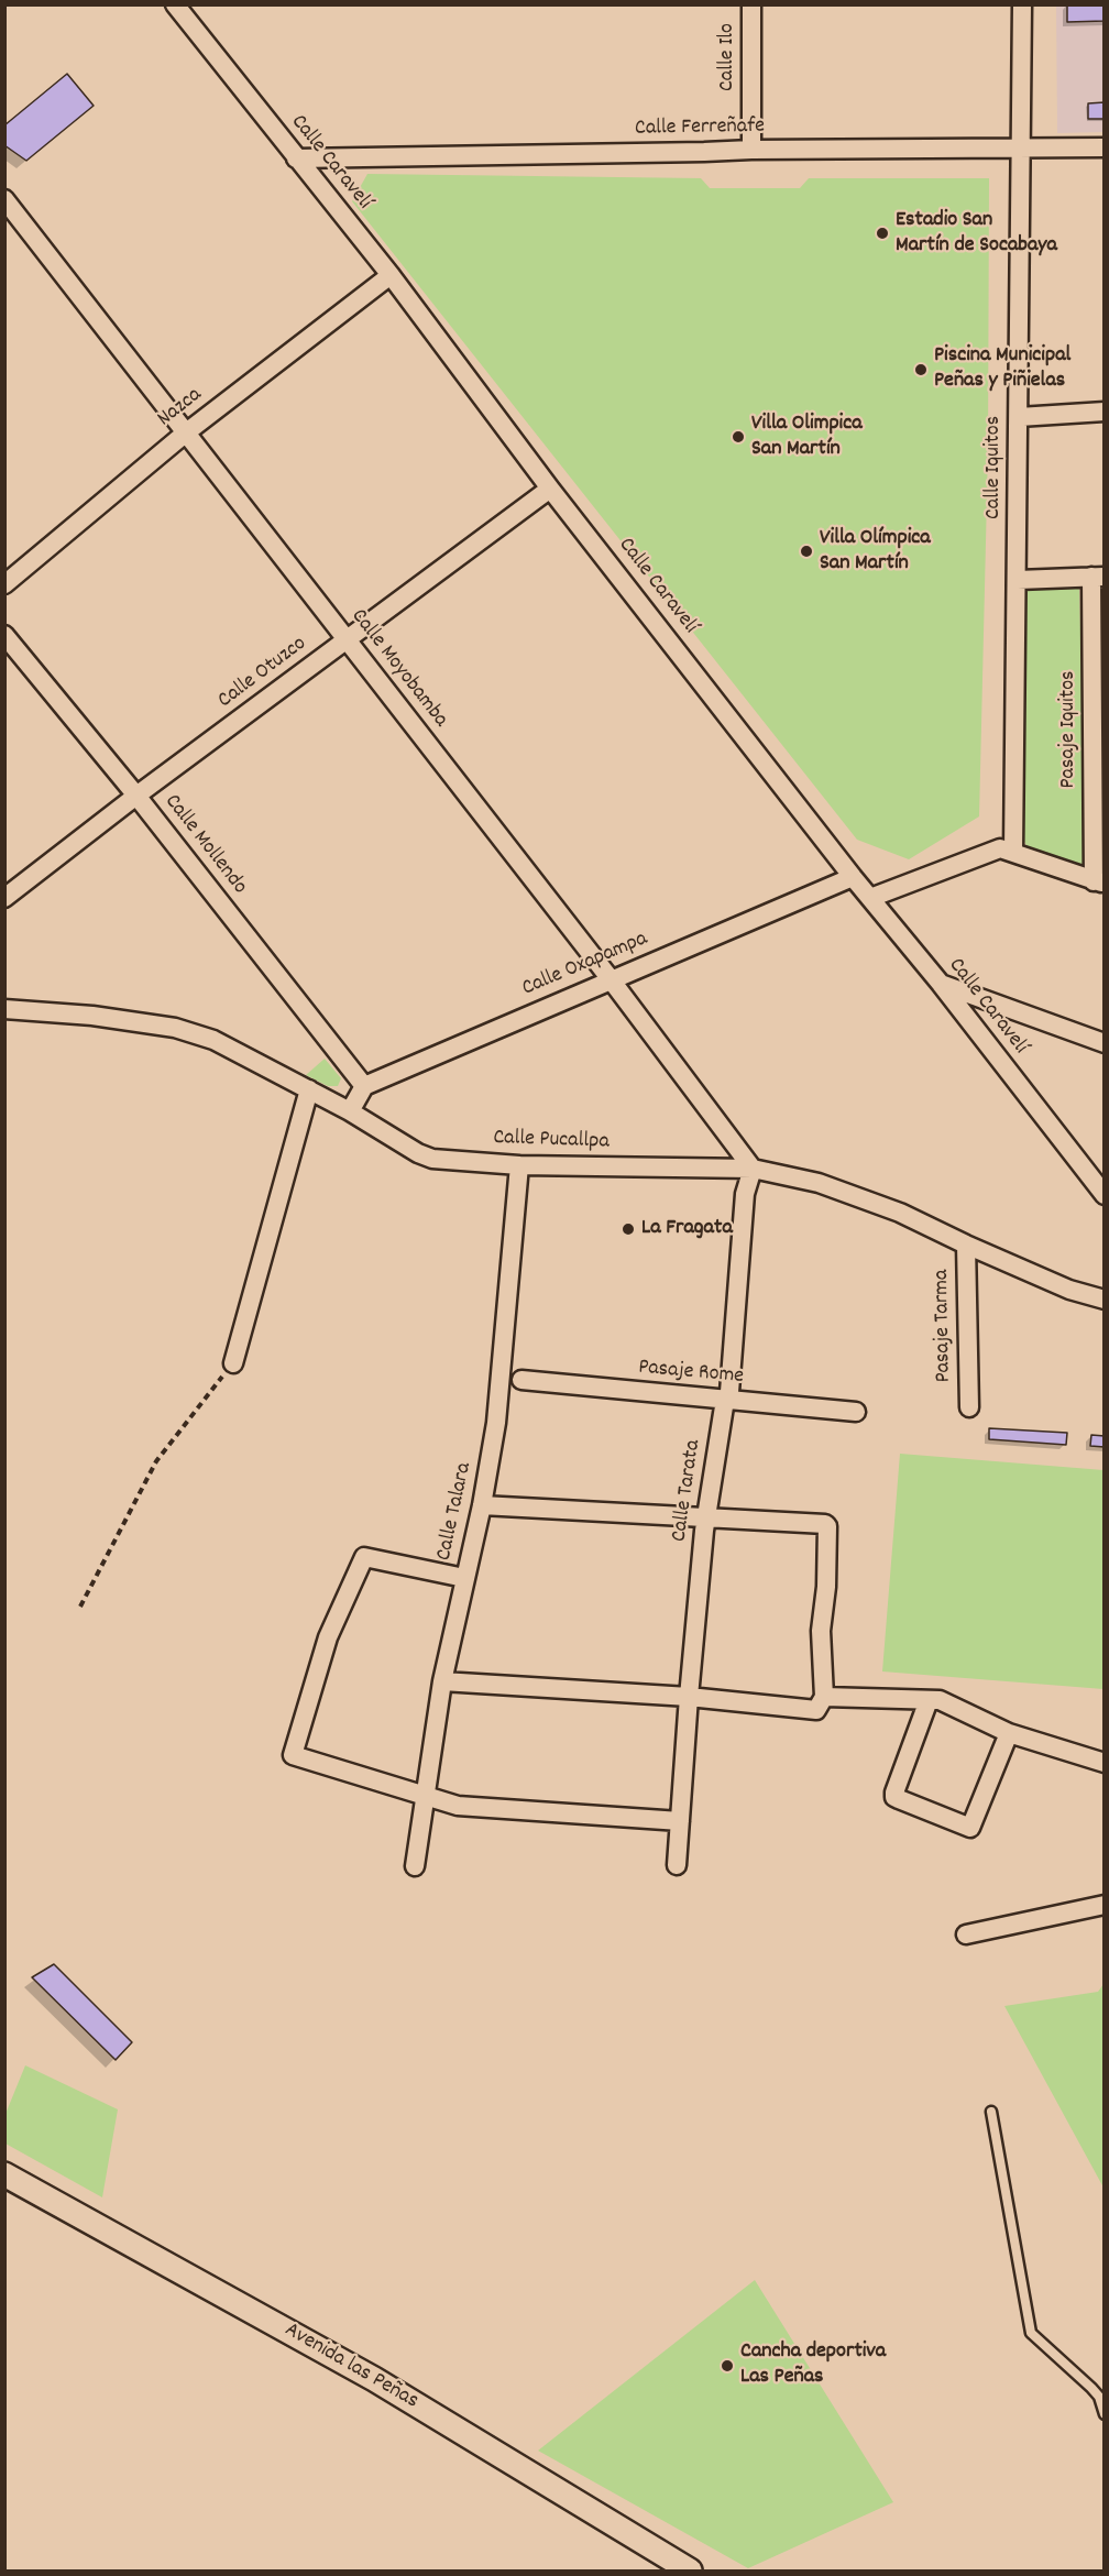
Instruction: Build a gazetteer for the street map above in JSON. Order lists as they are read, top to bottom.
{
  "streets": {
    "street": [
      "Calle Ilo",
      "Calle Ferreñafe",
      "Calle Caravelí",
      "Nazca",
      "Calle Iquitos",
      "Calle Moyobamba",
      "Calle Otuzco",
      "Pasaje Iquitos",
      "Calle Mollendo",
      "Calle Oxapampa",
      "Calle Pucallpa",
      "Pasaje Tarma",
      "Pasaje Rome",
      "Calle Tarata",
      "Calle Talara",
      "Avenida las Peñas"
    ]
  },
  "crossings": [
    ["Calle Ilo", "Calle Ferreñafe"],
    ["Calle Ferreñafe", "Calle Caravelí"],
    ["Calle Ferreñafe", "Calle Iquitos"],
    ["Calle Caravelí", "Nazca"],
    ["Calle Caravelí", "Calle Otuzco"],
    ["Calle Caravelí", "Calle Oxapampa"],
    ["Nazca", "Calle Moyobamba"],
    ["Calle Moyobamba", "Calle Otuzco"],
    ["Calle Moyobamba", "Calle Oxapampa"],
    ["Calle Moyobamba", "Calle Pucallpa"],
    ["Calle Moyobamba", "Calle Tarata"],
    ["Calle Otuzco", "Calle Mollendo"],
    ["Calle Mollendo", "Calle Oxapampa"],
    ["Calle Pucallpa", "Pasaje Tarma"],
    ["Calle Pucallpa", "Calle Tarata"],
    ["Calle Pucallpa", "Calle Talara"],
    ["Pasaje Rome", "Calle Tarata"]
  ],
  "places": [
    "Estadio San Martín de Socabaya",
    "Piscina Municipal Peñas y Piñielas",
    "Villa Olimpica San Martín",
    "Villa Olímpica San Martín",
    "La Fragata",
    "Cancha deportiva Las Peñas"
  ]
}
